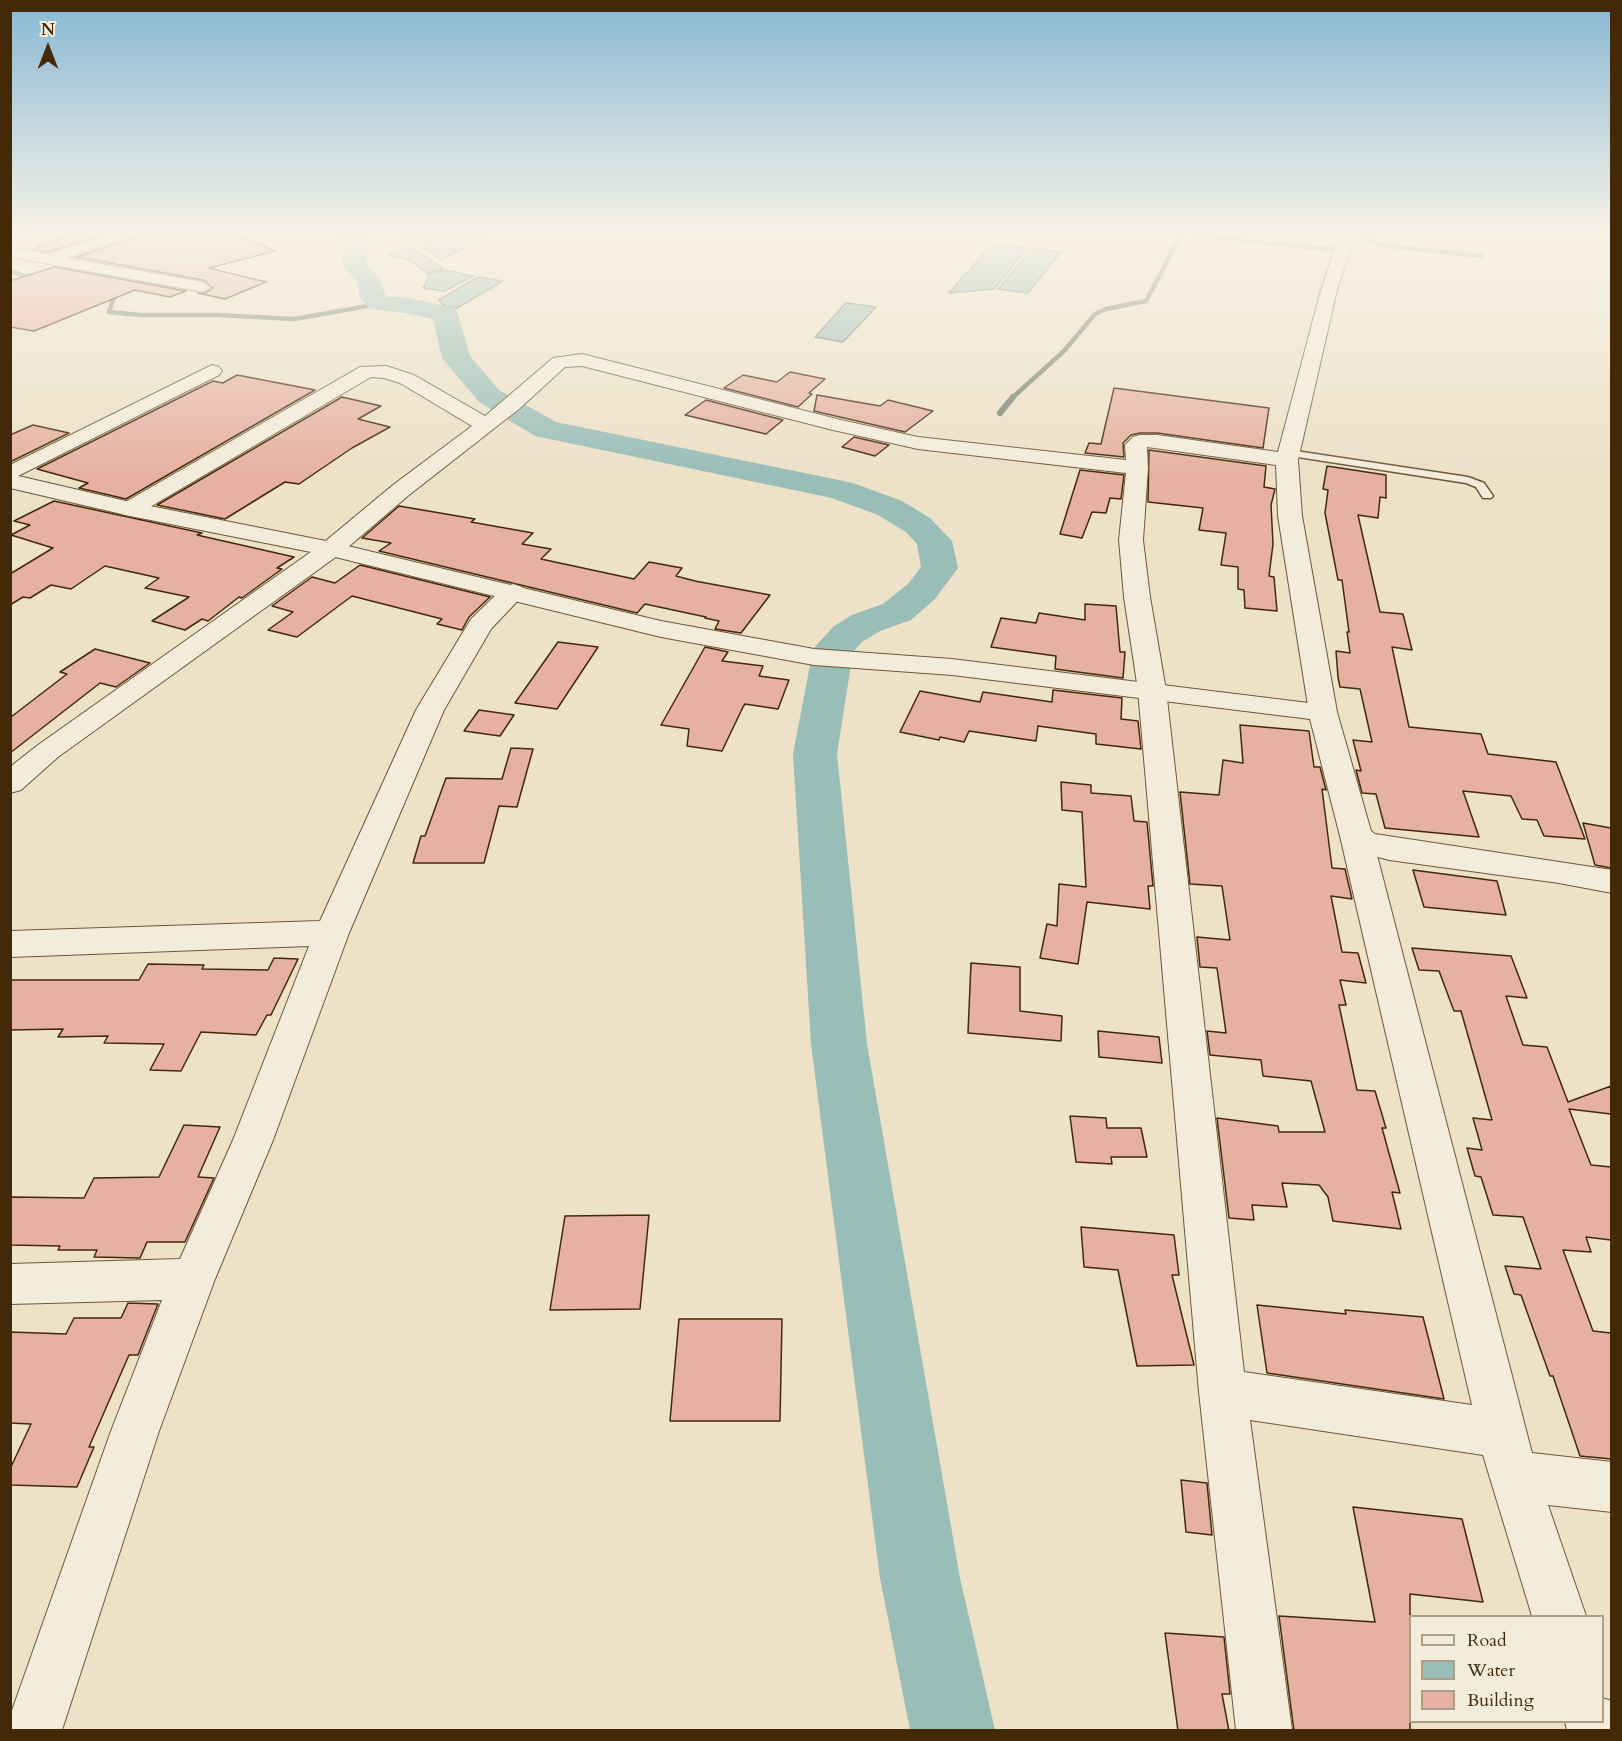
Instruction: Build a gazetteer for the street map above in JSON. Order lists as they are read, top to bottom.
{
  "legend": ["Road", "Water", "Building"],
  "north": "top"
}
